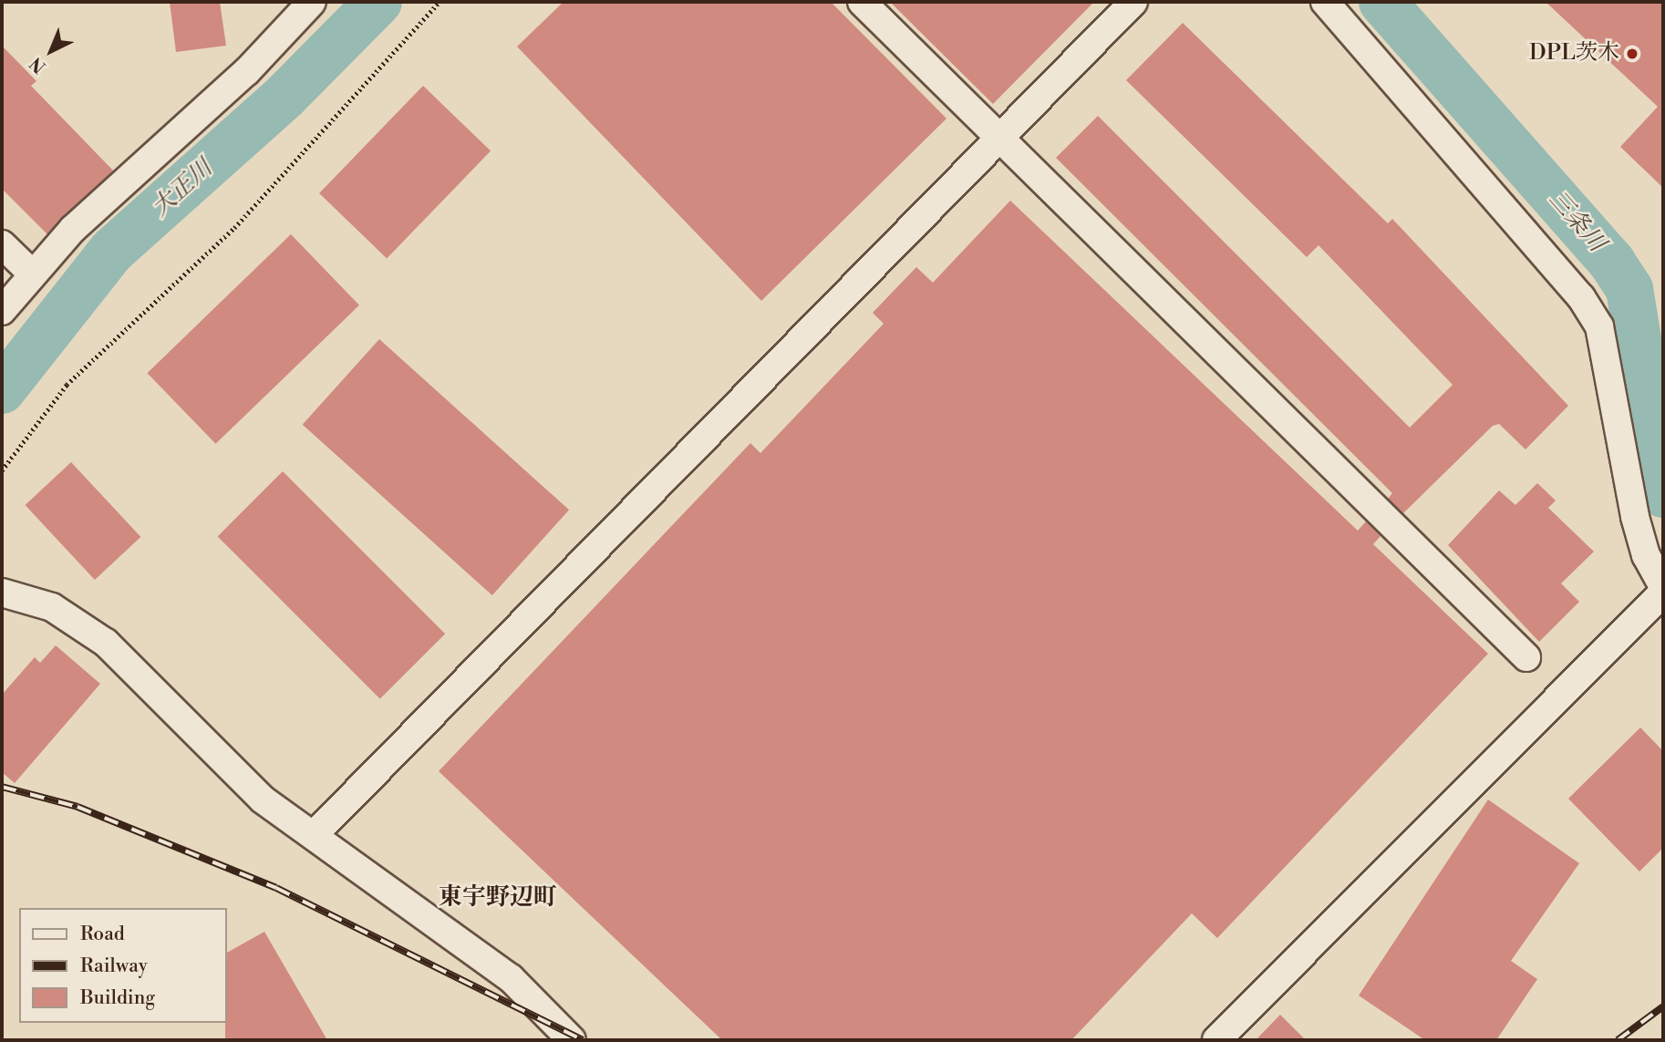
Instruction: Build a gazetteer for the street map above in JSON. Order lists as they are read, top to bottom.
{
  "districts": ["東宇野辺町"],
  "water": ["大正川", "三条川"],
  "places": ["DPL茨木"],
  "legend": ["Road", "Railway", "Building"],
  "north": "bottom left"
}
